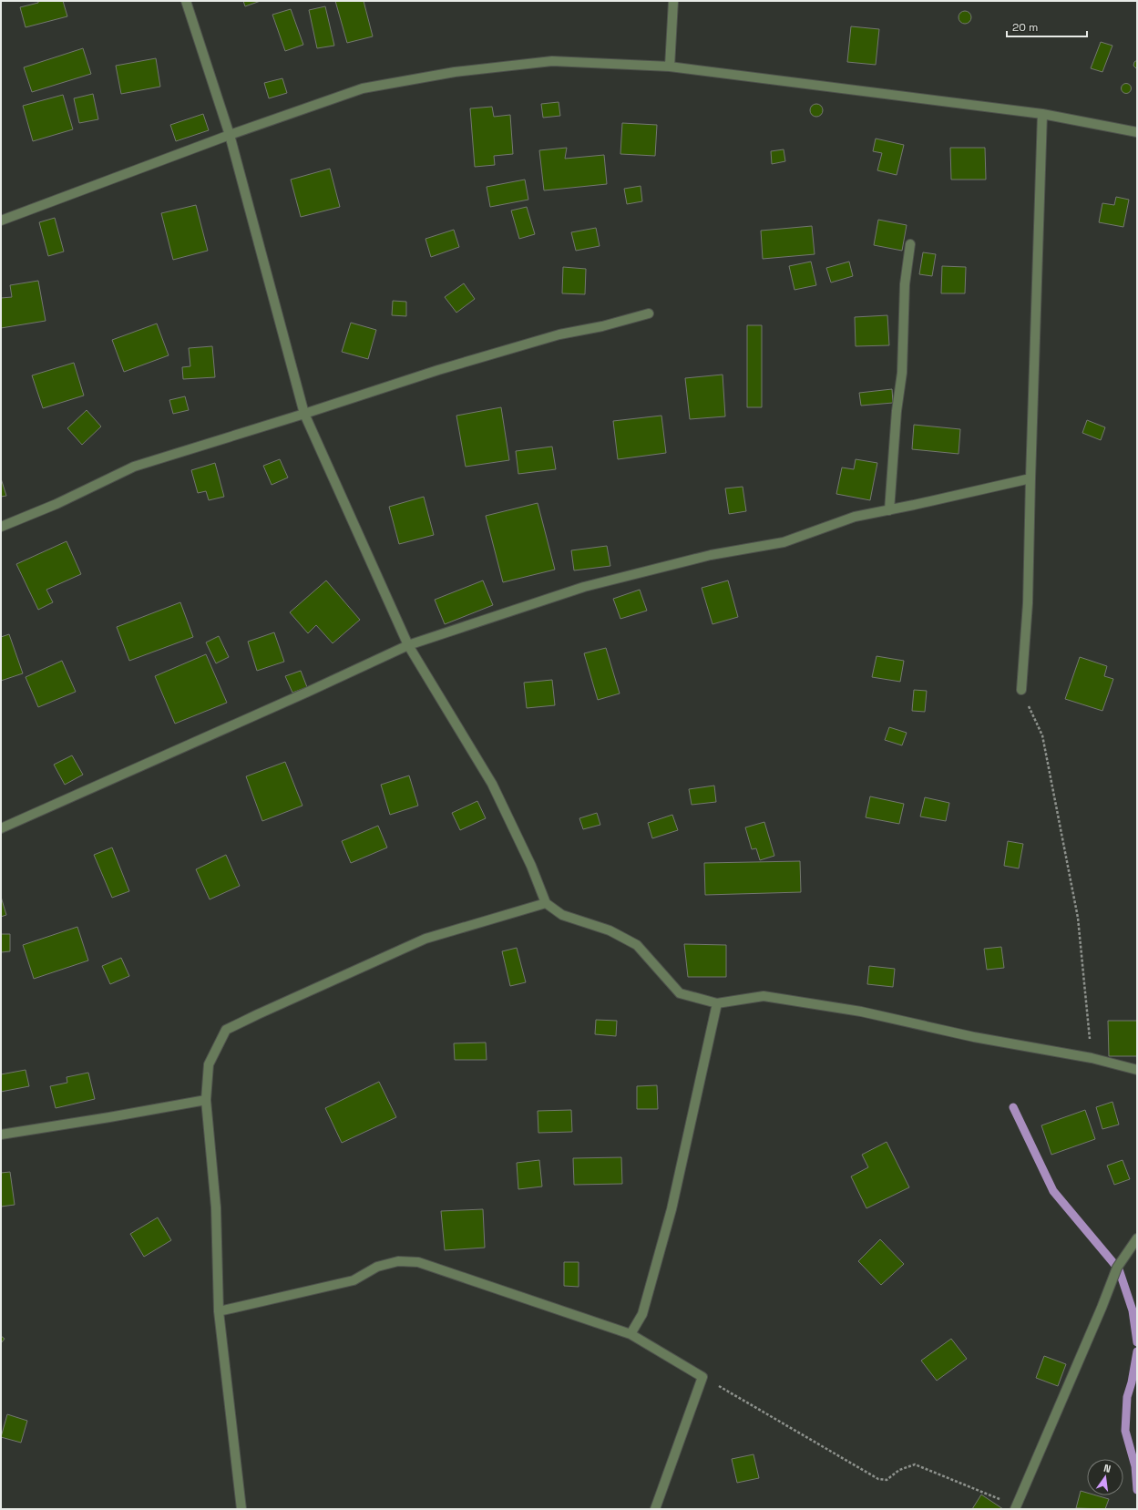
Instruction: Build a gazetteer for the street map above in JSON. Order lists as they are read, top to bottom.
{
  "scale_bar": "20 m",
  "north": "top"
}
